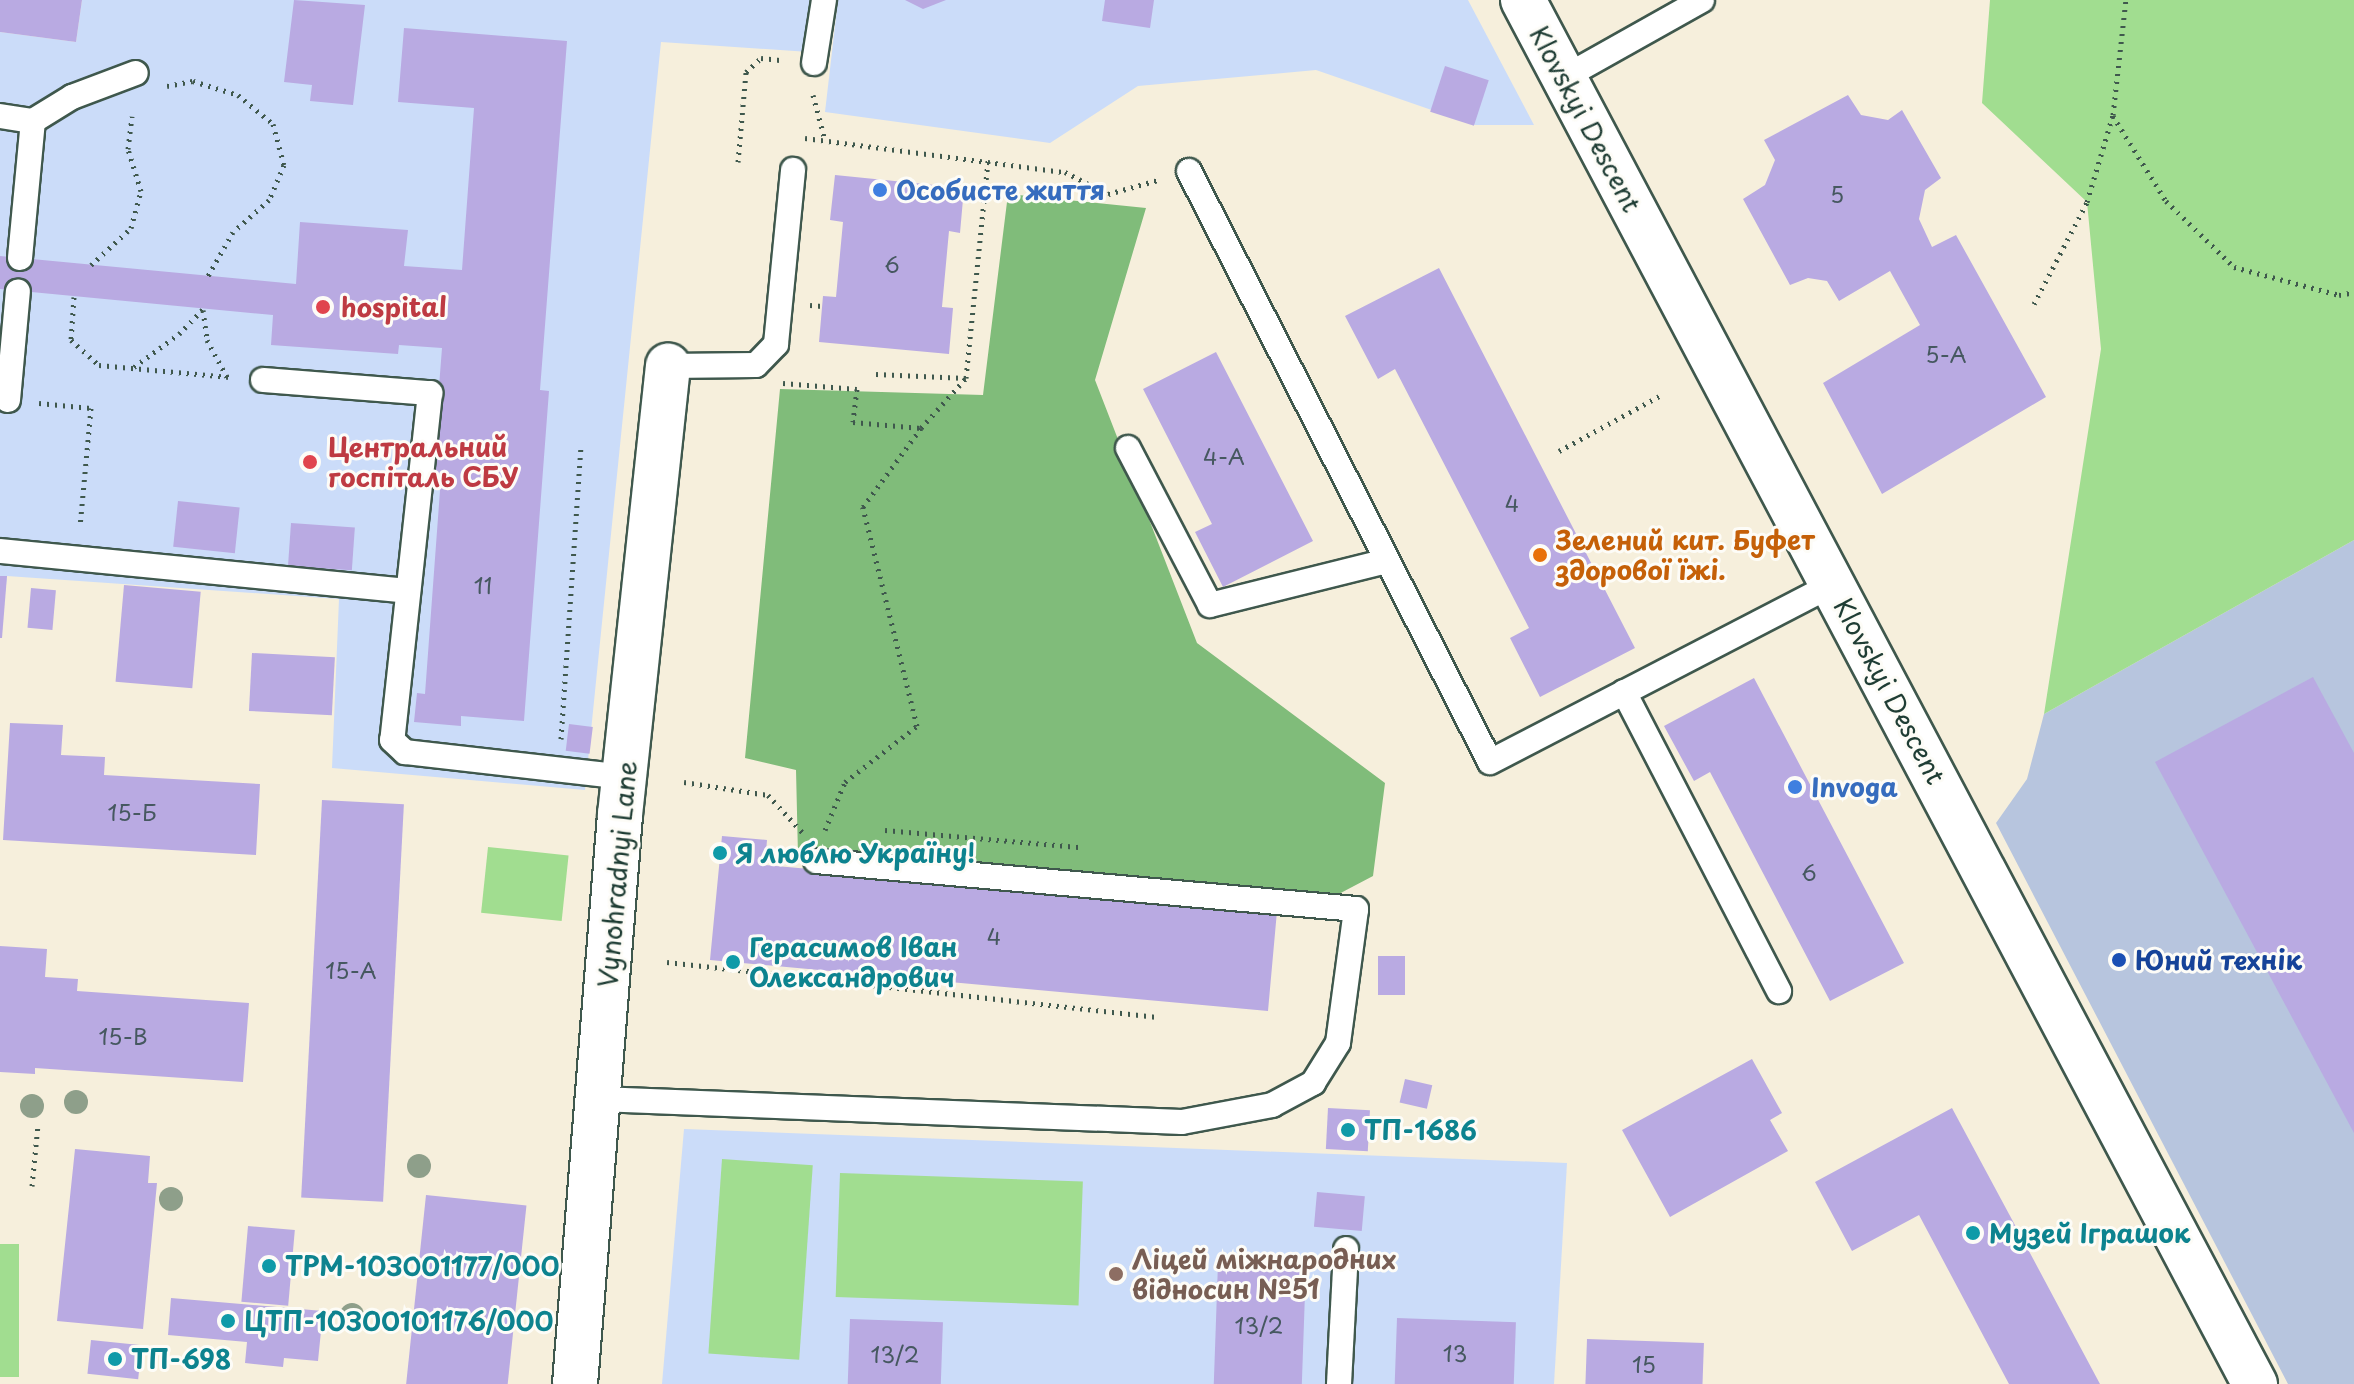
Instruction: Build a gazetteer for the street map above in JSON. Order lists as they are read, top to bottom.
{
  "streets": {
    "street": ["Klovskyi Descent", "Vynohradnyi Lane"]
  },
  "places": [
    "Особисте життя",
    "hospital",
    "Центральний госпіталь СБУ",
    "Зелений кит. Буфет здорової їжі.",
    "Invoga",
    "Я люблю Україну!",
    "Юний технік",
    "Герасимов Іван Олександрович",
    "ТП-1686",
    "Музей Іграшок",
    "ТРМ-103001177/000",
    "Ліцей міжнародних відносин №51",
    "ЦТП-10300101176/000",
    "ТП-698"
  ],
  "house_numbers": [
    "5",
    "6",
    "5-А",
    "4-А",
    "4",
    "11",
    "15-Б",
    "6",
    "4",
    "15-А",
    "15-В",
    "13/2",
    "13",
    "13/2",
    "15"
  ]
}
